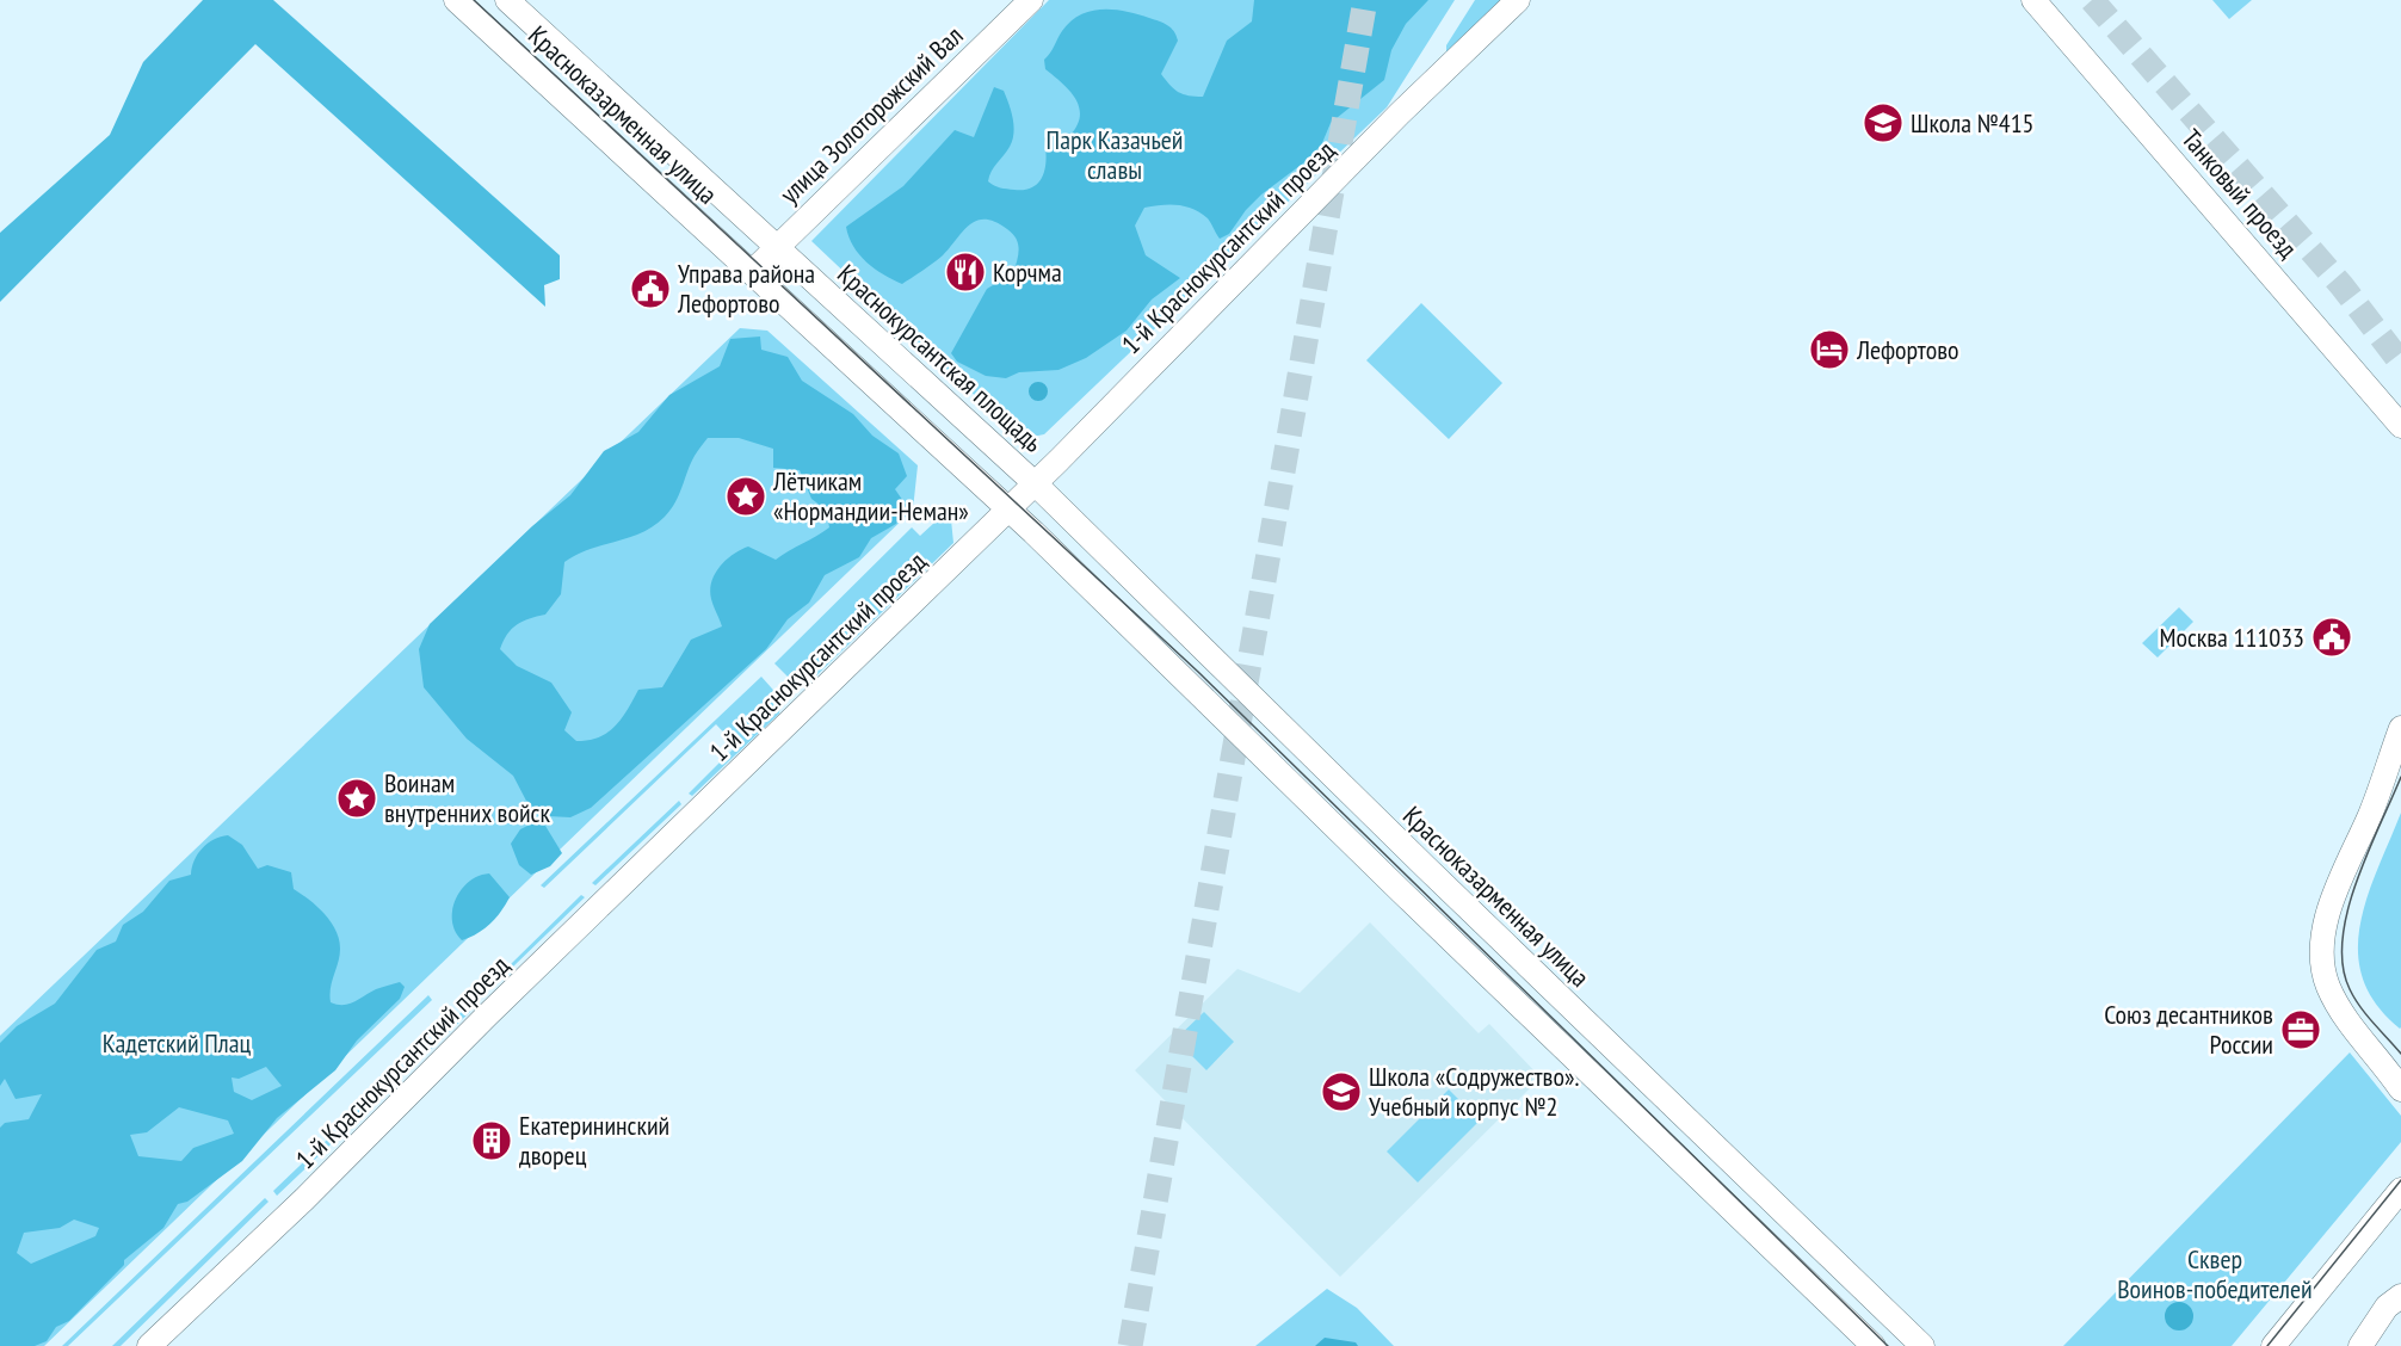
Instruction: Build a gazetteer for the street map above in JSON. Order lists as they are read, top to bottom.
{
  "streets": {
    "main road": [
      "Красноказарменная улица",
      "улица Золоторожский Вал",
      "Танковый проезд",
      "1-й Краснокурсантский проезд",
      "Краснокурсантская площадь"
    ]
  },
  "crossings": [
    ["Красноказарменная улица", "улица Золоторожский Вал"],
    ["Красноказарменная улица", "1-й Краснокурсантский проезд"],
    ["Красноказарменная улица", "Краснокурсантская площадь"],
    ["улица Золоторожский Вал", "Краснокурсантская площадь"],
    ["1-й Краснокурсантский проезд", "Краснокурсантская площадь"]
  ],
  "parks": ["Парк Казачьей славы", "Кадетский Плац", "Сквер Воинов-победителей"],
  "places": {
    "school or university": ["Школа №415", "Школа «Содружество». Учебный корпус №2"],
    "restaurant": ["Корчма"],
    "public building": ["Управа района Лефортово", "Москва 111033"],
    "hotel": ["Лефортово"],
    "place": ["Лётчикам «Нормандии-Неман»", "Воинам внутренних войск"],
    "office": ["Союз десантников России"],
    "building": ["Екатерининский дворец"]
  }
}
